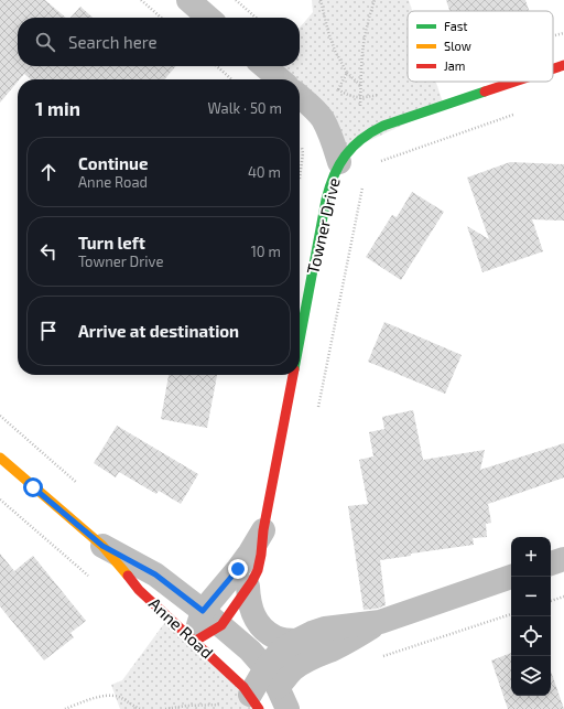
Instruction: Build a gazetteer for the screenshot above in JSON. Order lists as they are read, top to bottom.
{
  "streets": {
    "street": ["Towner Drive", "Anne Road"]
  },
  "crossings": [
    ["Towner Drive", "Anne Road"]
  ],
  "legend": ["Fast", "Slow", "Jam"],
  "page": {
    "search": "Search here",
    "heading": ["1 min", "Walk · 50 m"],
    "list": [
      ["Continue", "Anne Road", "40 m"],
      ["Turn left", "Towner Drive", "10 m"],
      "Arrive at destination"
    ],
    "map_buttons": ["+", "−"]
  }
}
